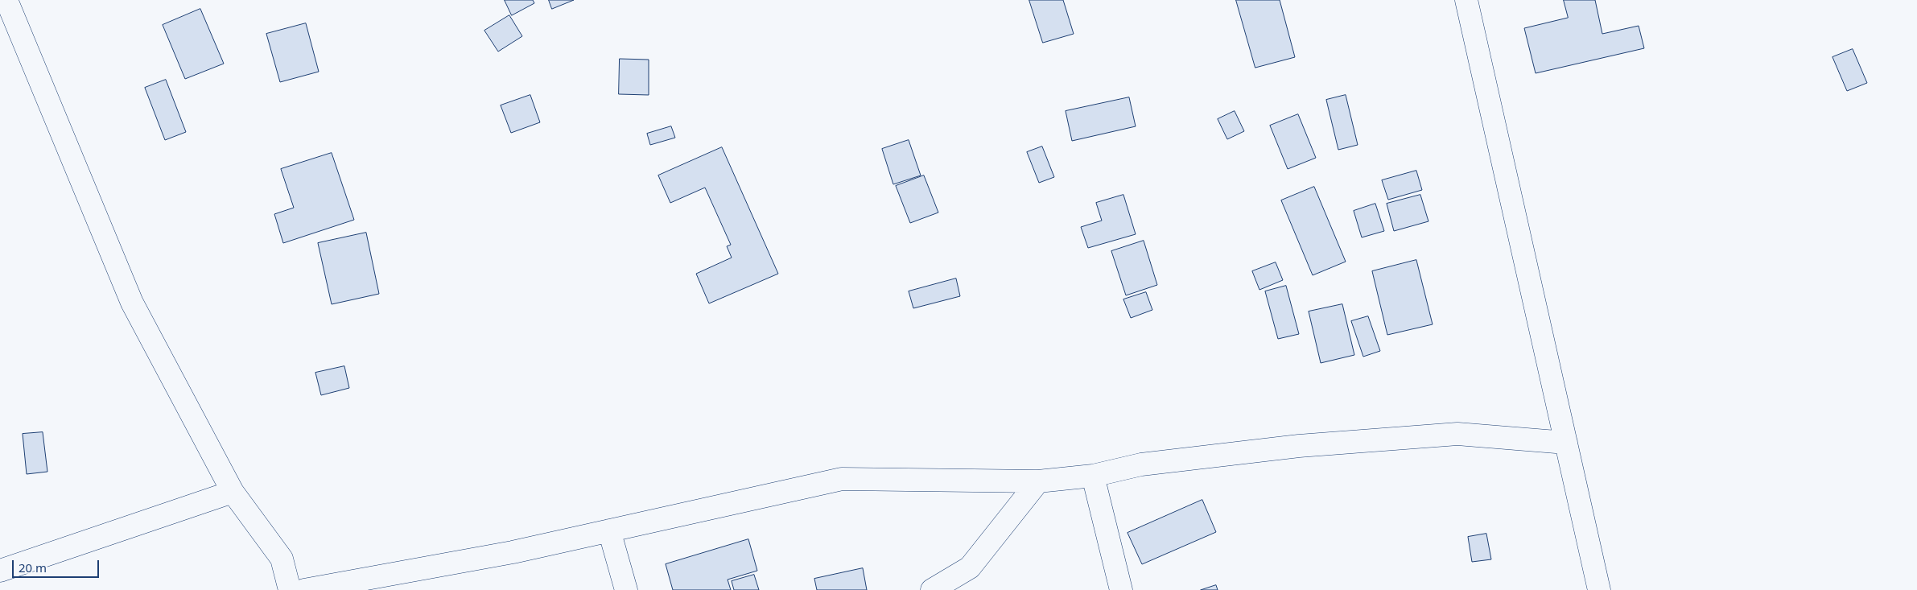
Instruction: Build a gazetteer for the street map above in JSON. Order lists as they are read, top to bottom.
{
  "scale_bar": "20 m"
}
